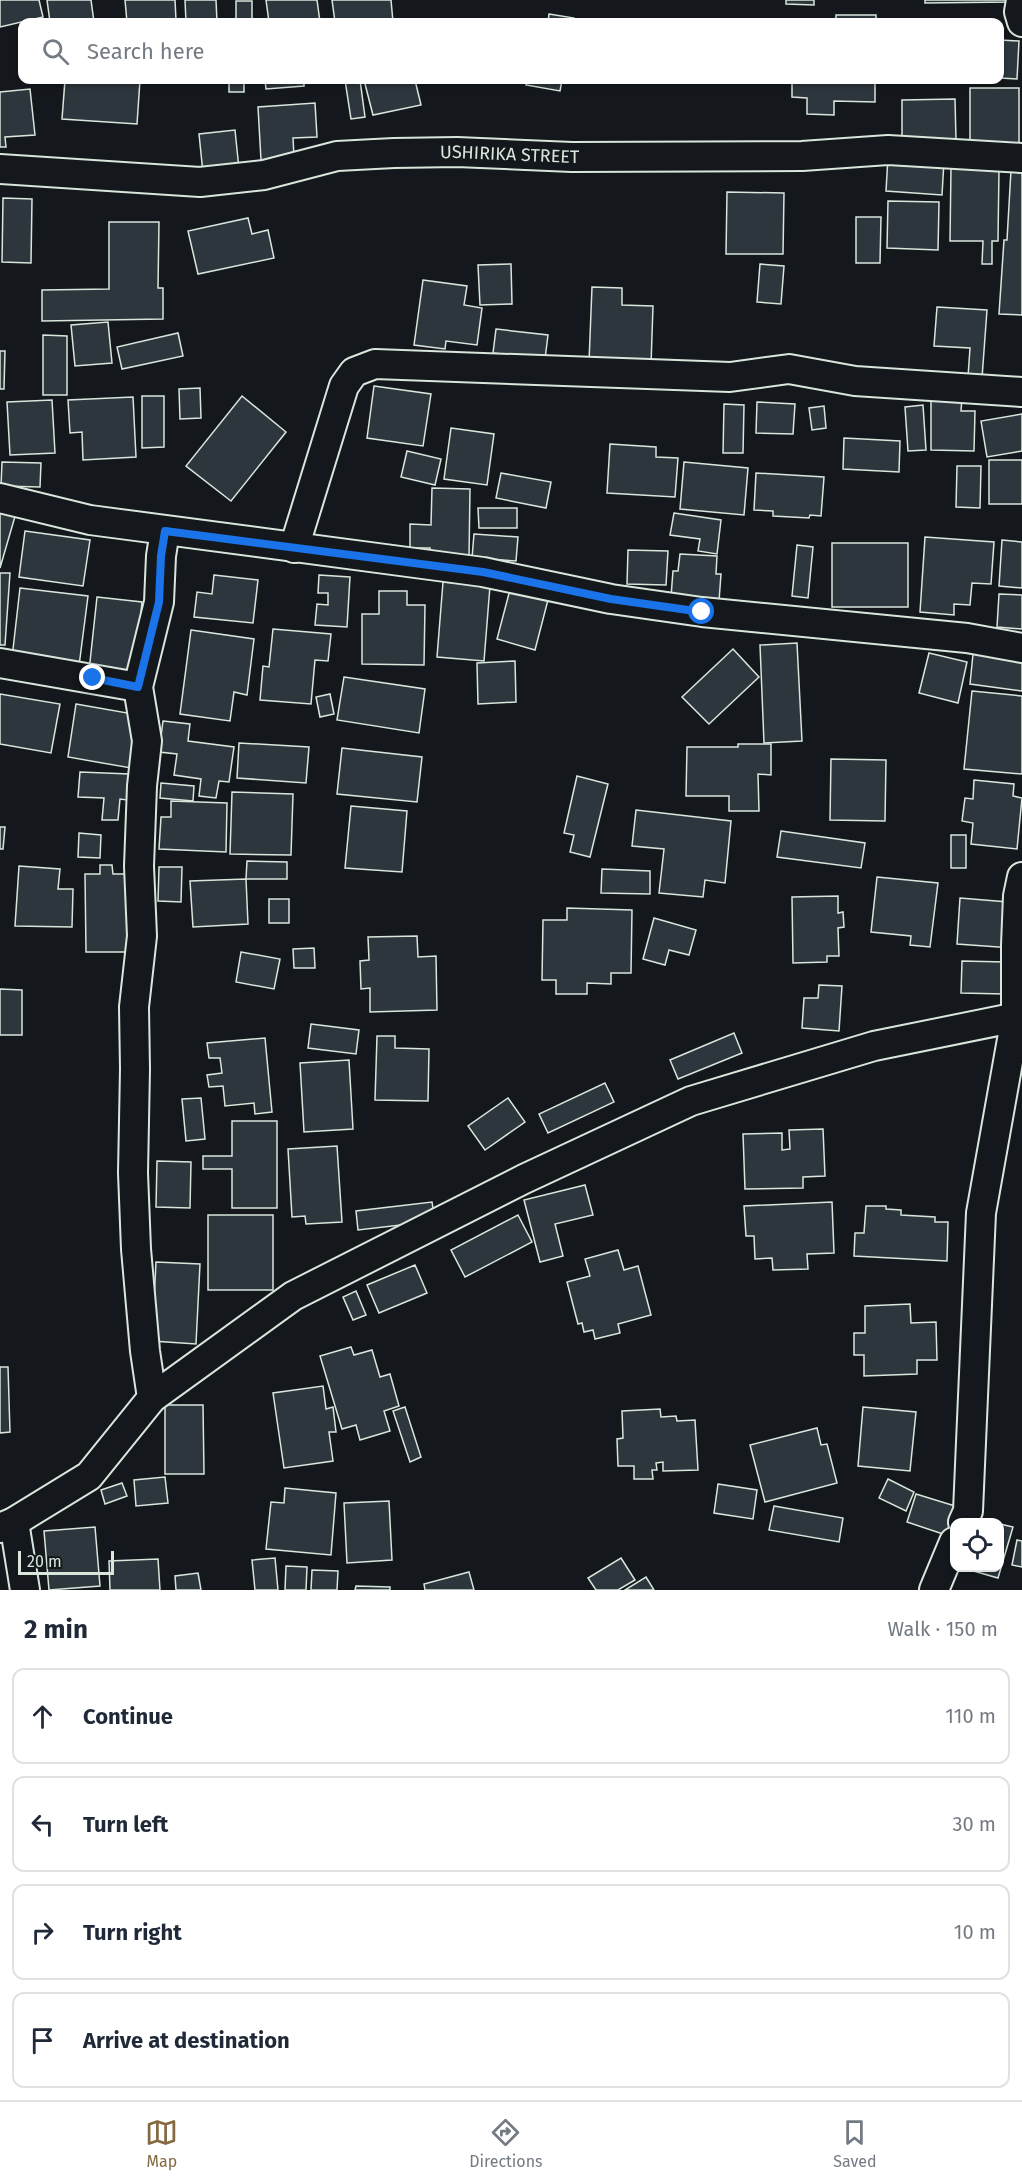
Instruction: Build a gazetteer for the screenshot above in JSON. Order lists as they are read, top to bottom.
{
  "streets": {
    "street": ["USHIRIKA STREET"]
  },
  "scale_bar": "20 m",
  "page": {
    "search": "Search here",
    "scale": "20 m",
    "heading": ["2 min", "Walk · 150 m"],
    "list": [
      ["Continue", "110 m"],
      ["Turn left", "30 m"],
      ["Turn right", "10 m"],
      "Arrive at destination"
    ],
    "nav": ["Map", "Directions", "Saved"]
  }
}
